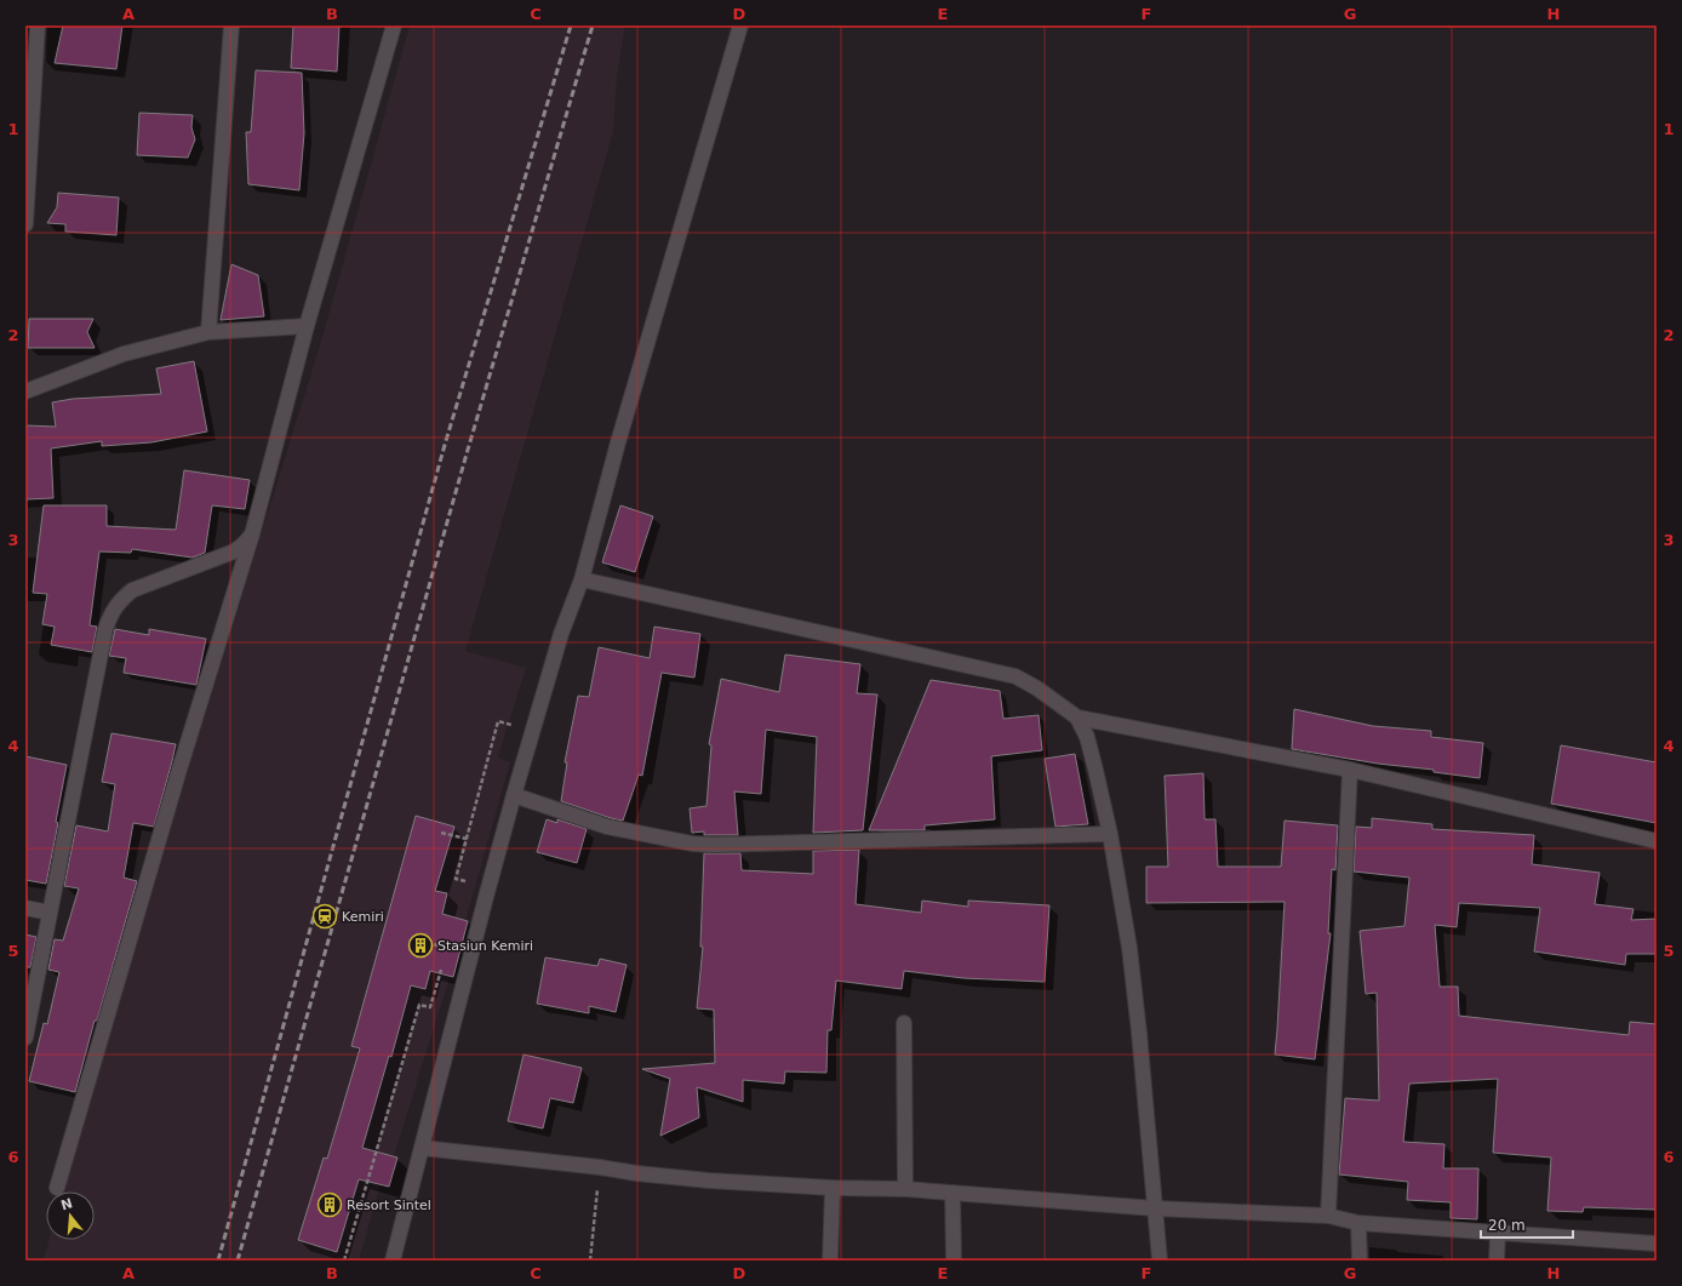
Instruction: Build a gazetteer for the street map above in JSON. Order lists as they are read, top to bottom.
{
  "places": {
    "station": ["Kemiri"],
    "building": ["Stasiun Kemiri", "Resort Sintel"]
  },
  "scale_bar": "20 m",
  "north": "top",
  "grid": {
    "columns": [
      "A",
      "B",
      "C",
      "D",
      "E",
      "F",
      "G",
      "H"
    ],
    "rows": [
      "1",
      "2",
      "3",
      "4",
      "5",
      "6"
    ]
  }
}
